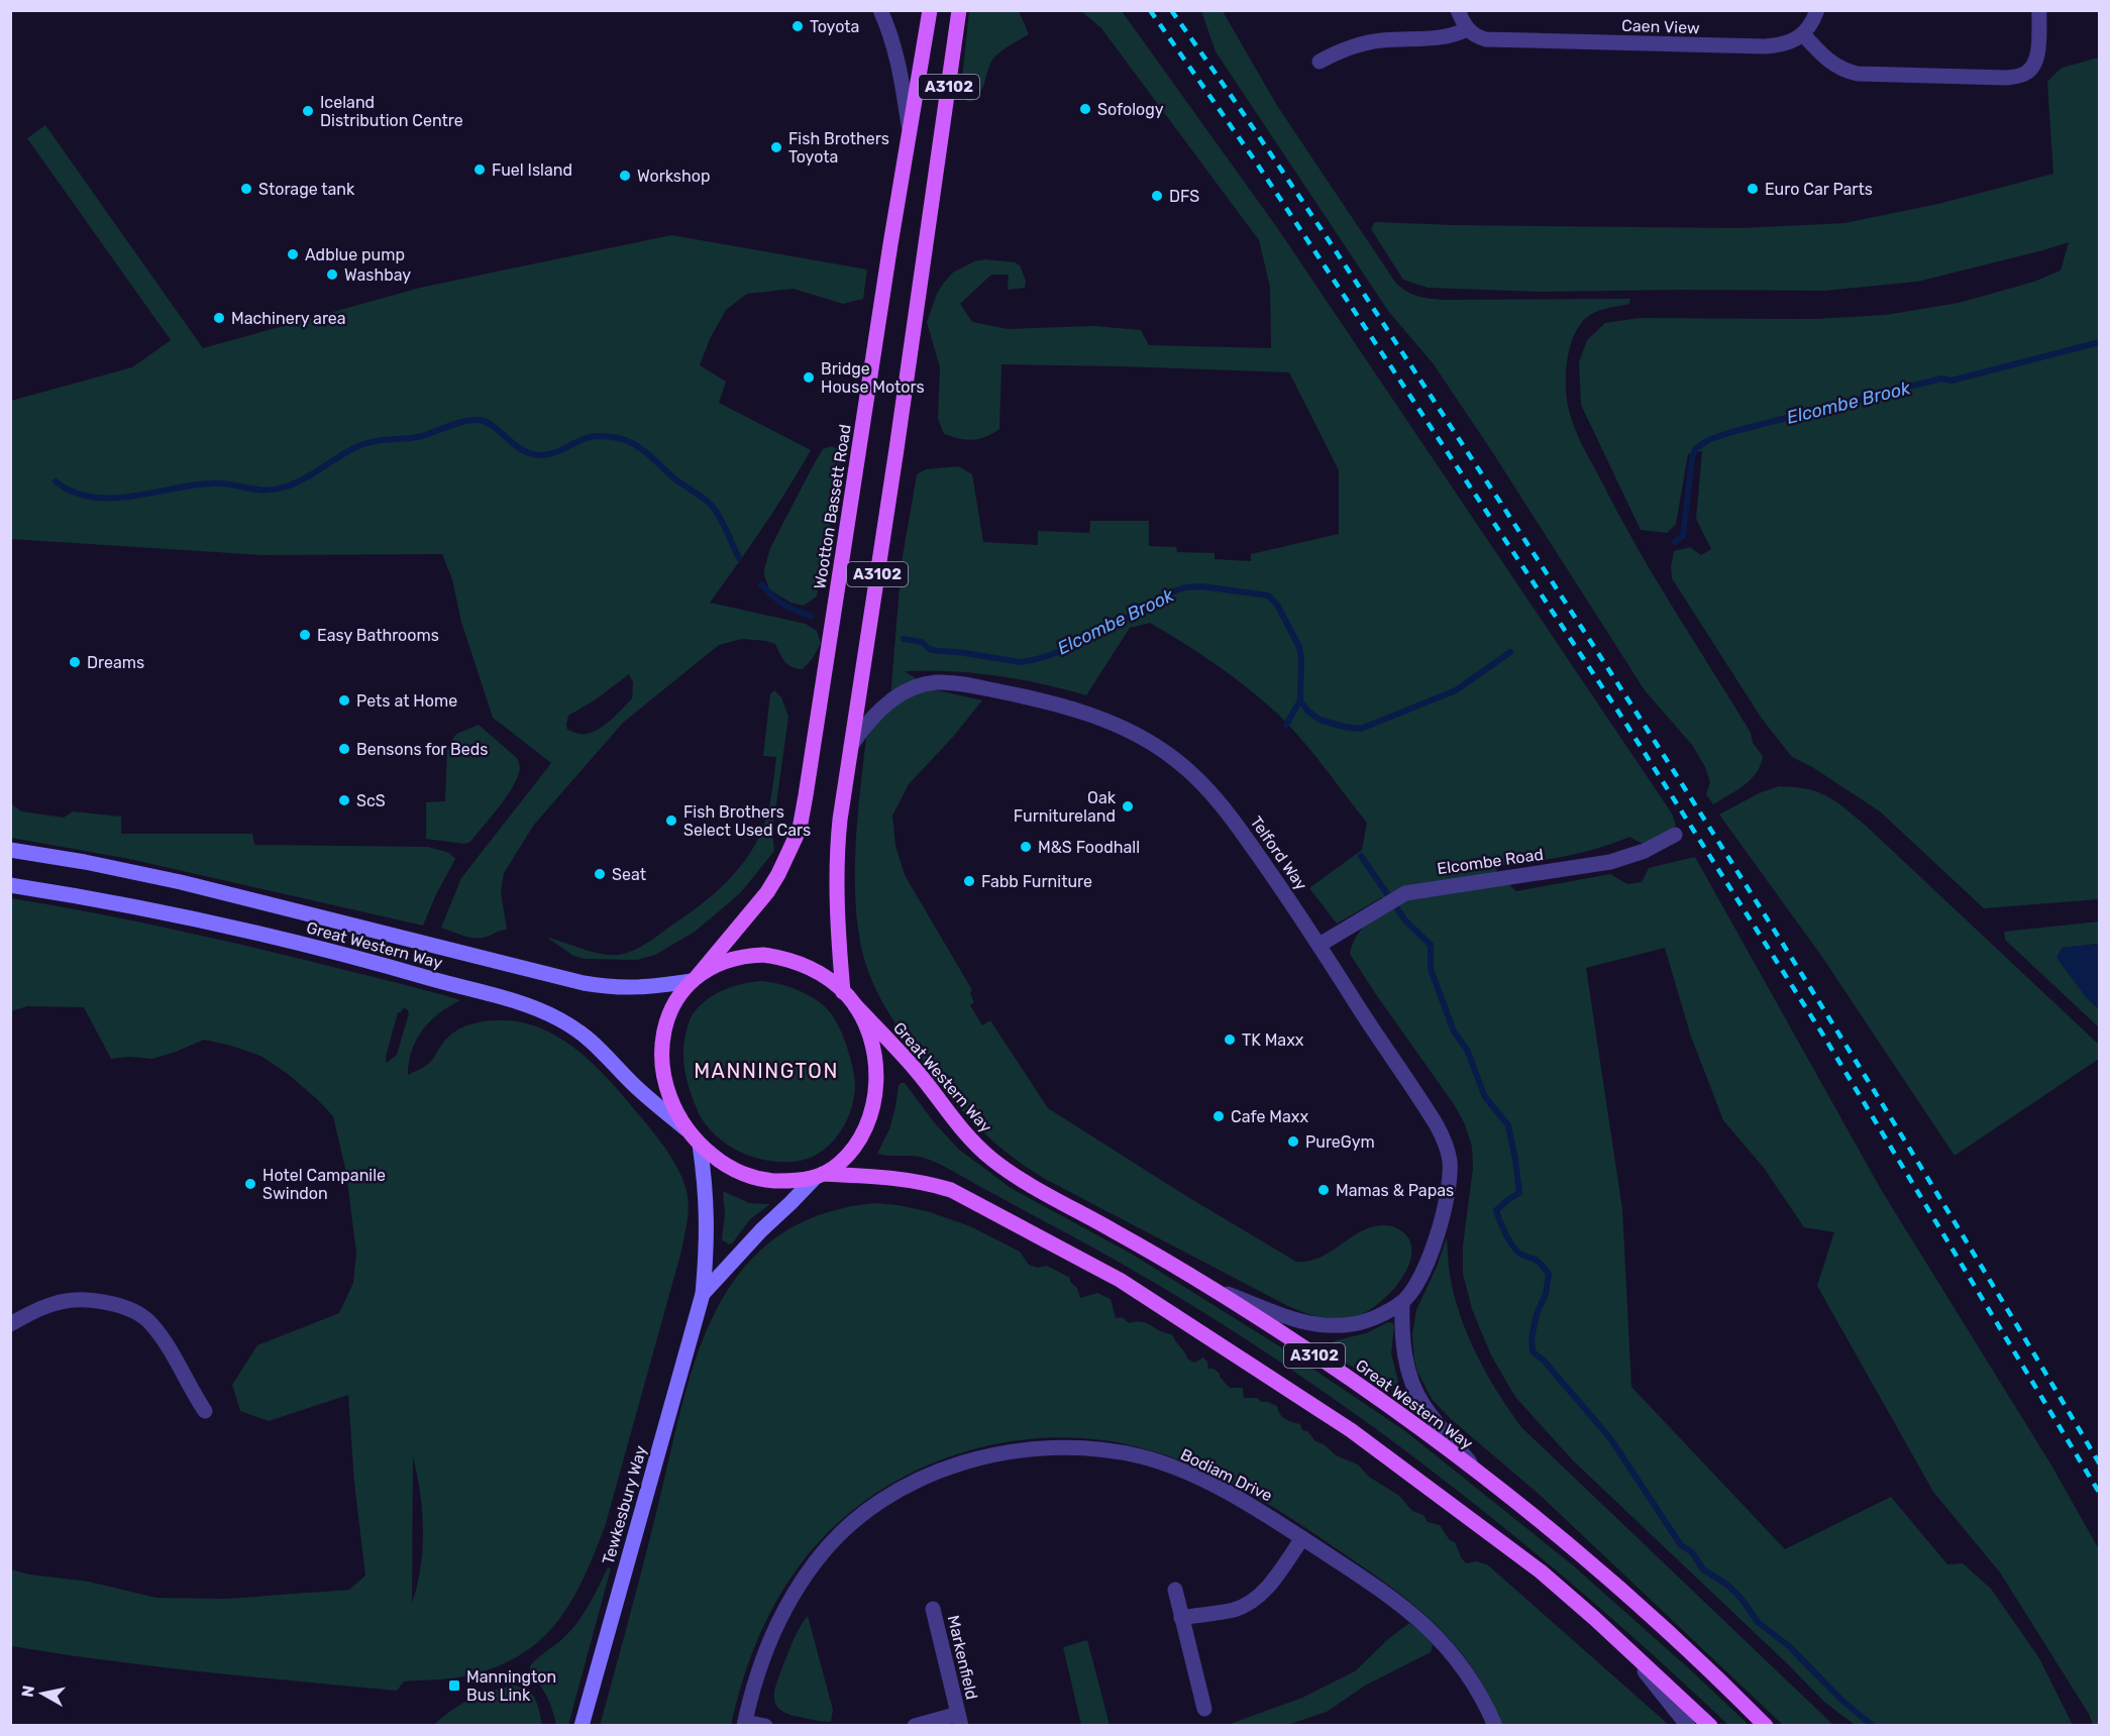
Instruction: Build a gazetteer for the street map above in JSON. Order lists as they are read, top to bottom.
{
  "streets": {
    "main road": [
      "A3102",
      "Wootton Bassett Road",
      "Great Western Way",
      "Tewkesbury Way"
    ],
    "street": [
      "Caen View",
      "Telford Way",
      "Elcombe Road",
      "Bodiam Drive",
      "Markenfield"
    ]
  },
  "crossings": [
    ["A3102", "Telford Way"],
    ["A3102", "Tewkesbury Way"],
    ["Wootton Bassett Road", "Great Western Way"],
    ["Telford Way", "Elcombe Road"],
    ["Telford Way", "Great Western Way"]
  ],
  "districts": ["MANNINGTON"],
  "water": ["Elcombe Brook"],
  "places": {
    "other": [
      "Toyota",
      "Sofology",
      "Iceland Distribution Centre",
      "Fish Brothers Toyota",
      "Fuel Island",
      "Workshop",
      "Storage tank",
      "Euro Car Parts",
      "DFS",
      "Adblue pump",
      "Washbay",
      "Machinery area",
      "Bridge House Motors",
      "Easy Bathrooms",
      "Dreams",
      "Pets at Home",
      "Bensons for Beds",
      "ScS",
      "Oak Furnitureland",
      "Fish Brothers Select Used Cars",
      "M&S Foodhall",
      "Seat",
      "Fabb Furniture",
      "TK Maxx",
      "Cafe Maxx",
      "PureGym",
      "Hotel Campanile Swindon",
      "Mamas & Papas"
    ],
    "transit": ["Mannington Bus Link"]
  },
  "north": "left"
}
